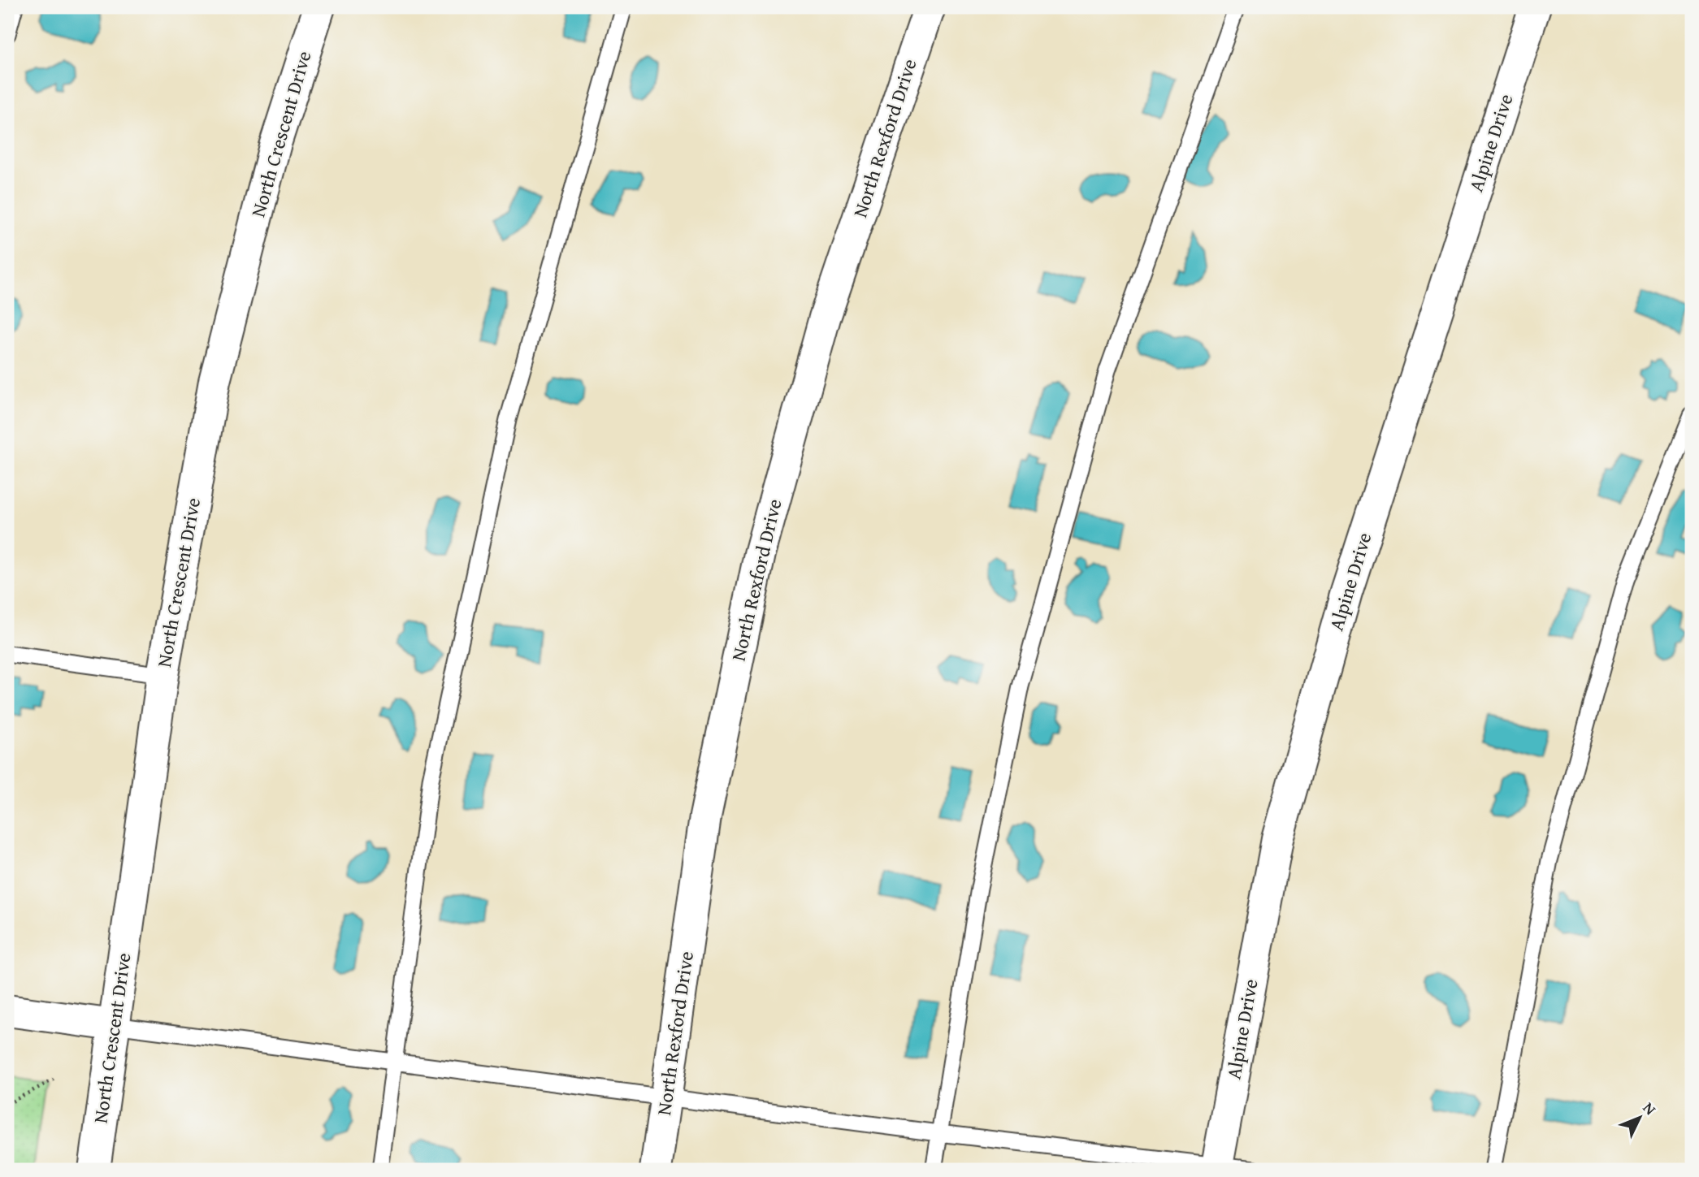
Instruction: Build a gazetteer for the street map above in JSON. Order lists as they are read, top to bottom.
{
  "streets": {
    "street": ["North Crescent Drive", "North Rexford Drive", "Alpine Drive"]
  },
  "north": "top right"
}
